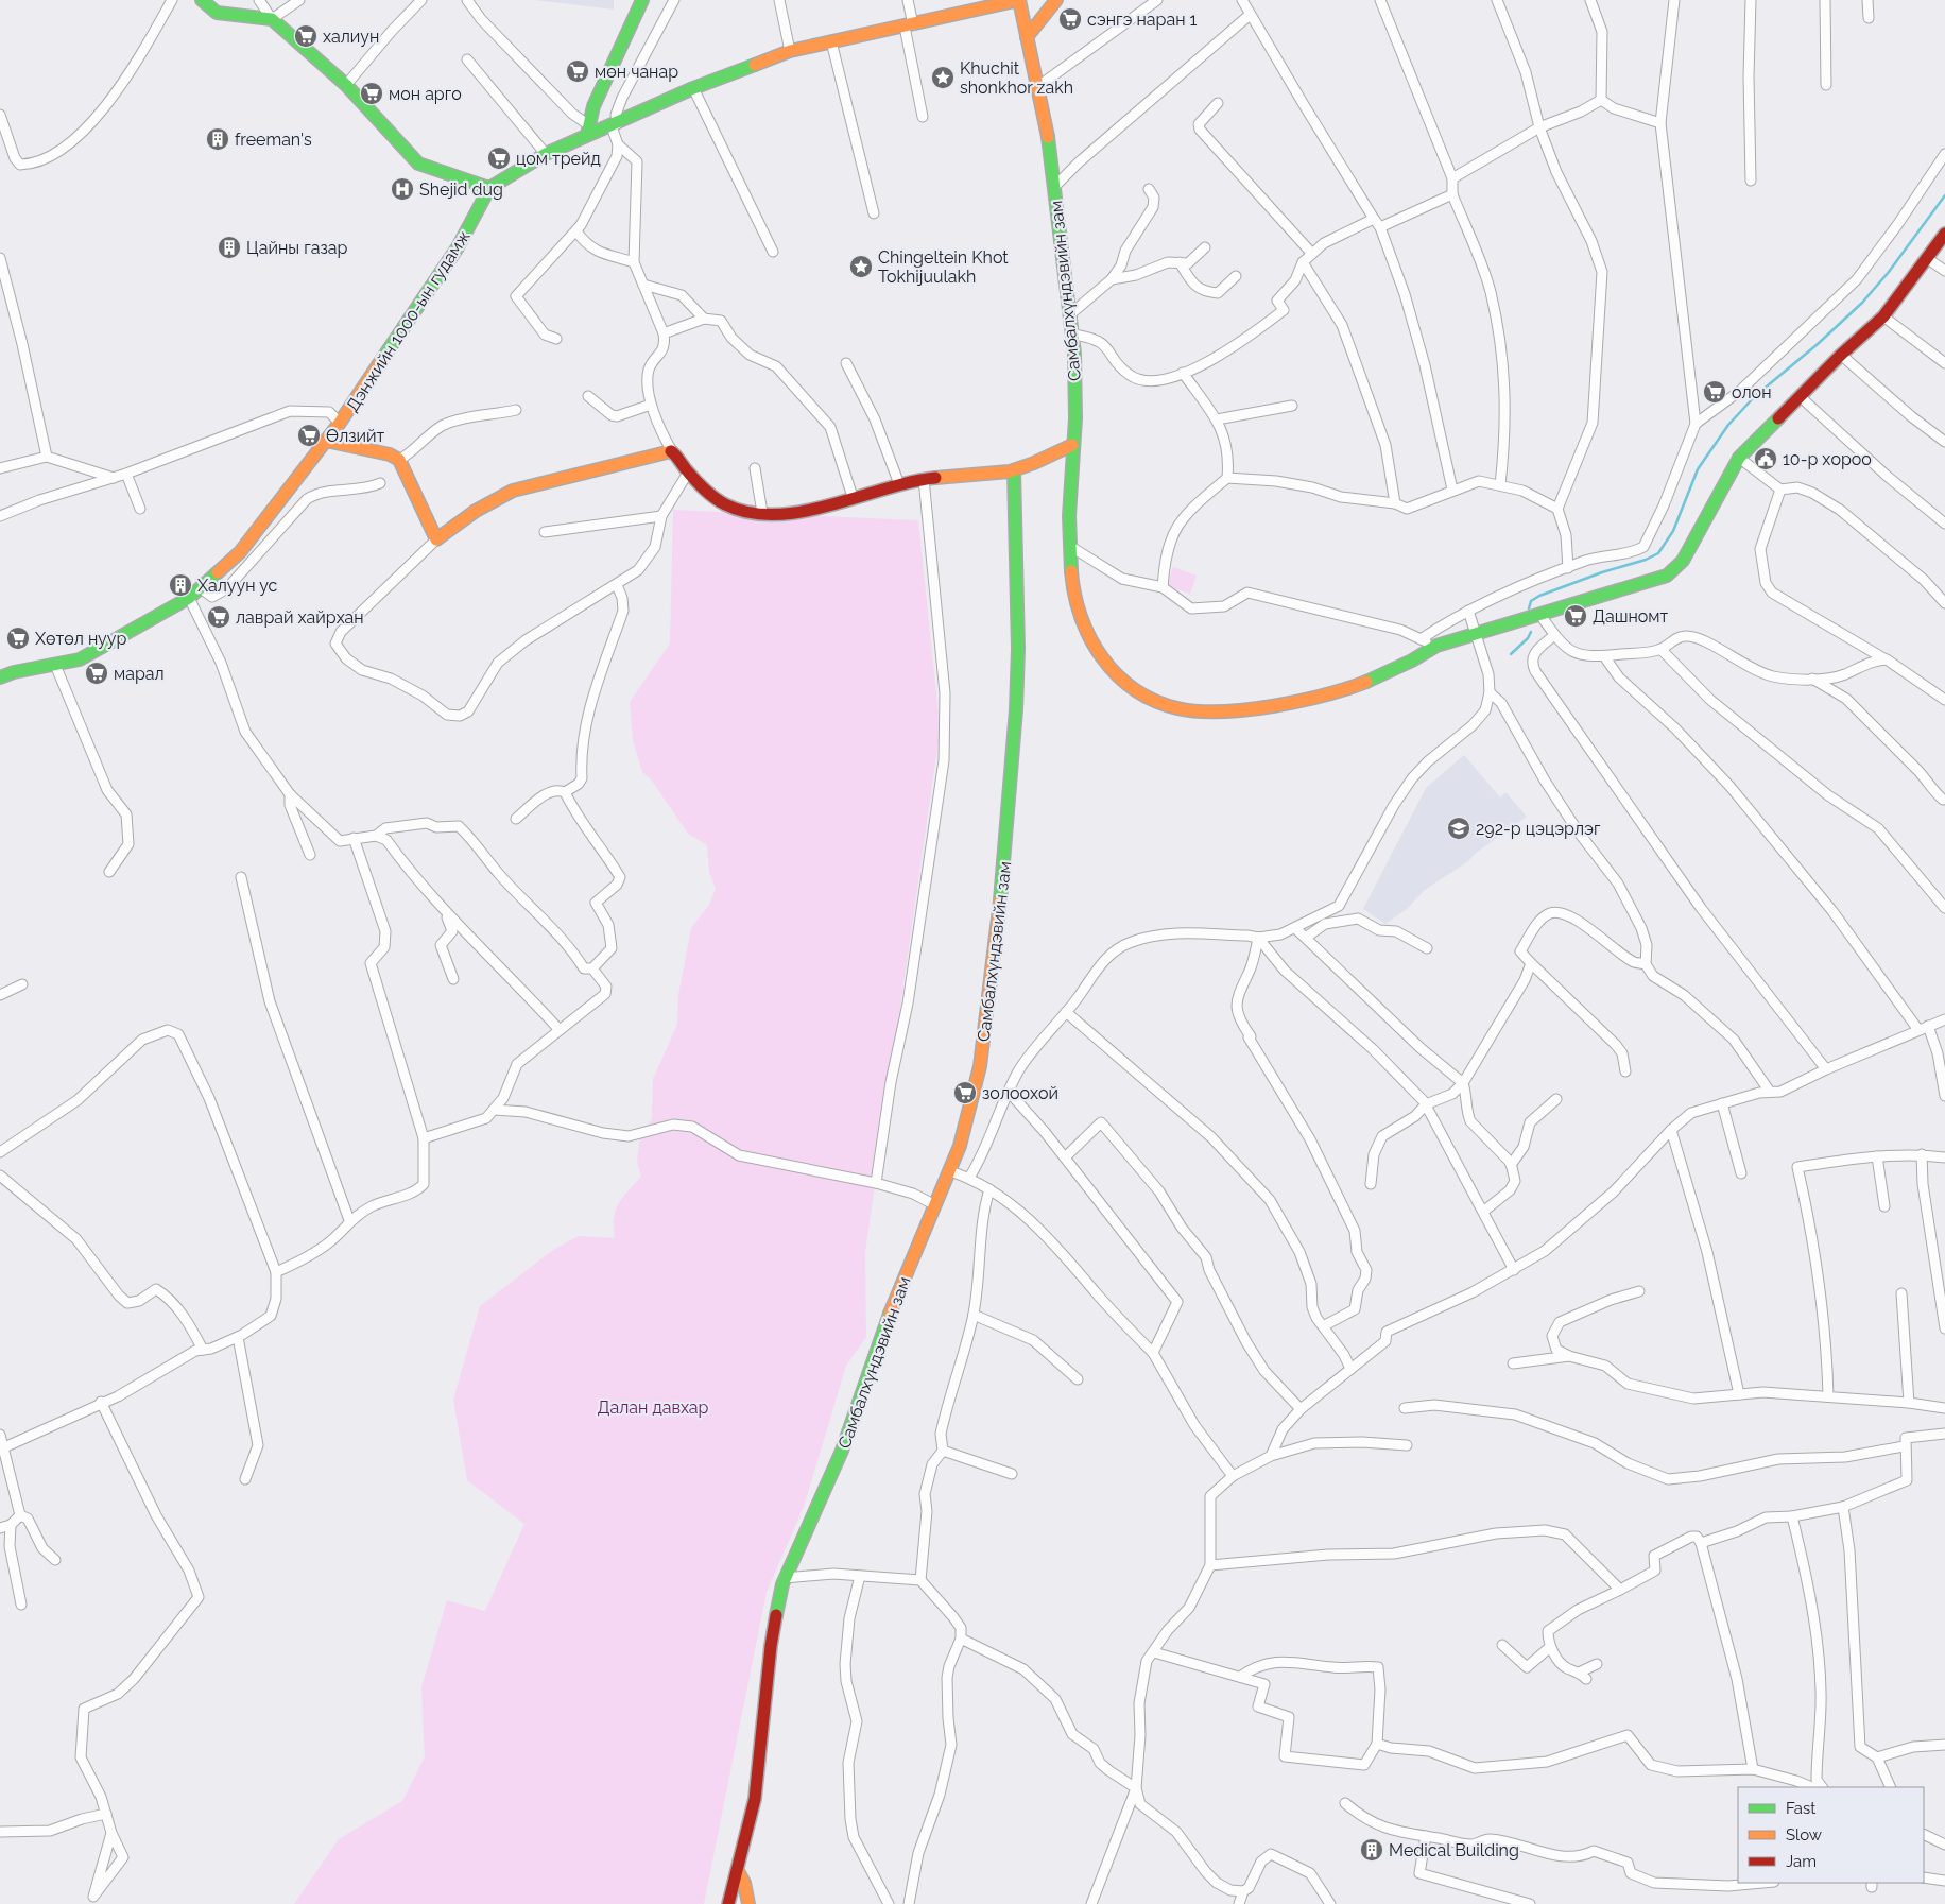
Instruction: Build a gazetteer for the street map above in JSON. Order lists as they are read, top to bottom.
{
  "streets": {
    "street": ["Самбалхүндэвийн зам", "Дэнжийн 1000-ын гудамж"]
  },
  "parks": ["Далан давхар"],
  "places": {
    "supermarket": [
      "сэнгэ наран 1",
      "халиун",
      "мөн чанар",
      "мон арго",
      "цом трейд",
      "олон",
      "Өлзийт",
      "Дашномт",
      "лаврай хайрхан",
      "Хөтөл нуур",
      "марал",
      "золоохой"
    ],
    "place": ["Khuchit shonkhor zakh", "Chingeltein Khot Tokhijuulakh"],
    "building": [
      "freeman's",
      "Цайны газар",
      "Халуун ус",
      "Medical Building"
    ],
    "hospital": ["Shejid dug"],
    "public building": ["10-р хороо"],
    "school or university": ["292-р цэцэрлэг"]
  },
  "legend": ["Fast", "Slow", "Jam"]
}
